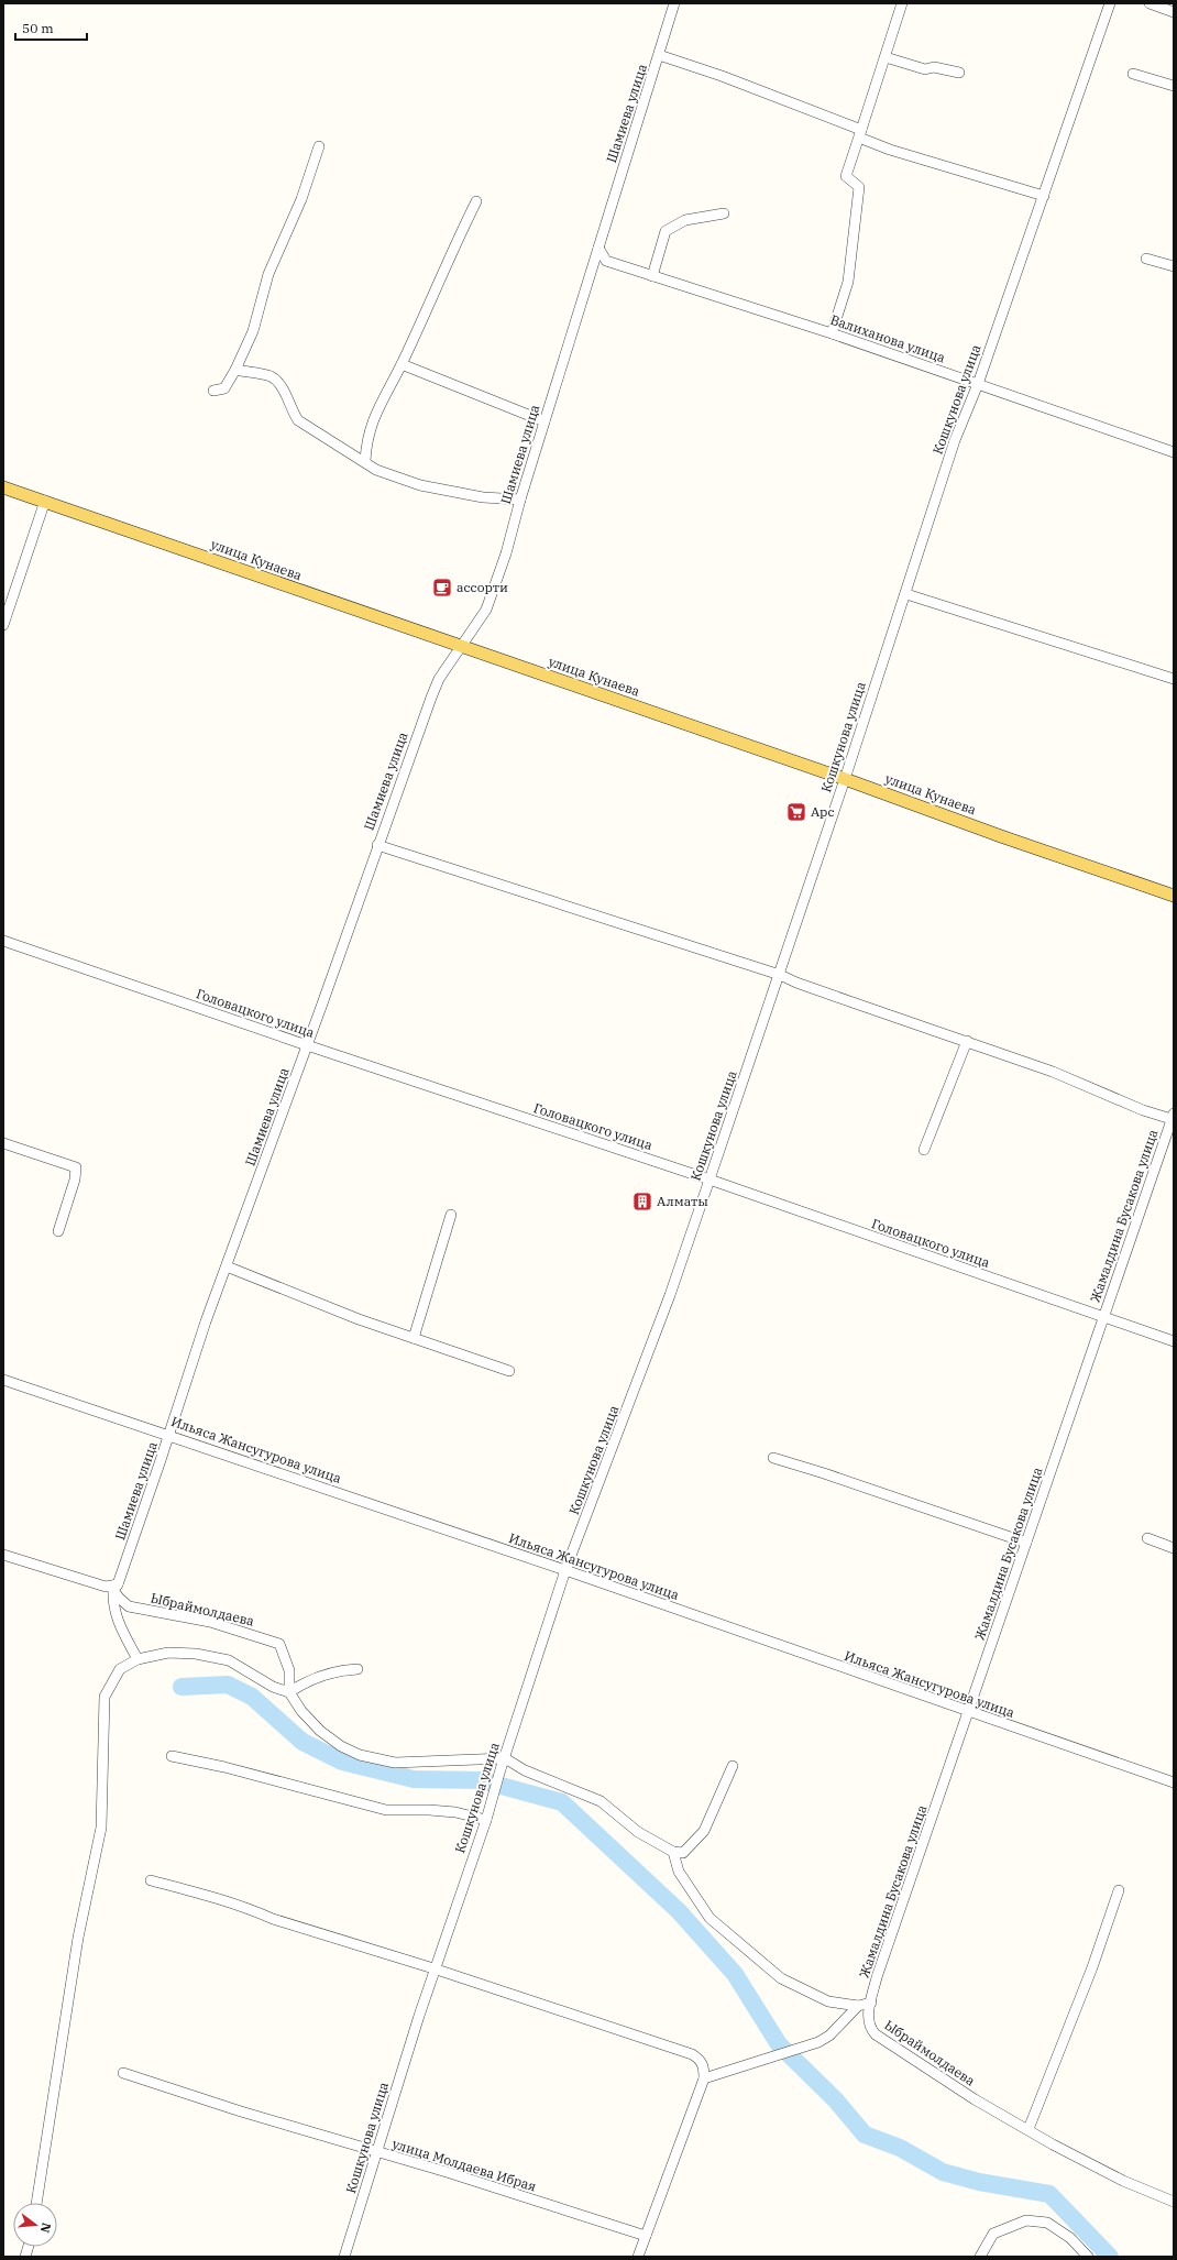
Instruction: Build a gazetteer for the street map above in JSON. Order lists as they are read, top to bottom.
{
  "streets": {
    "main road": ["улица Кунаева"],
    "street": [
      "Шамиева улица",
      "Валиханова улица",
      "Кошкунова улица",
      "Головацкого улица",
      "Жамалдина Бусакова улица",
      "Ильяса Жансугурова улица",
      "Ыбраймолдаева",
      "улица Молдаева Ибрая"
    ]
  },
  "crossings": [
    ["Шамиева улица", "Валиханова улица"],
    ["Шамиева улица", "улица Кунаева"],
    ["Шамиева улица", "Головацкого улица"],
    ["Шамиева улица", "Ильяса Жансугурова улица"],
    ["Шамиева улица", "Ыбраймолдаева"],
    ["Валиханова улица", "Кошкунова улица"],
    ["Кошкунова улица", "улица Кунаева"],
    ["Кошкунова улица", "Головацкого улица"],
    ["Кошкунова улица", "Ильяса Жансугурова улица"],
    ["Кошкунова улица", "Ыбраймолдаева"],
    ["Кошкунова улица", "улица Молдаева Ибрая"],
    ["Головацкого улица", "Жамалдина Бусакова улица"],
    ["Жамалдина Бусакова улица", "Ильяса Жансугурова улица"],
    ["Жамалдина Бусакова улица", "Ыбраймолдаева"]
  ],
  "places": {
    "cafe": ["ассорти"],
    "supermarket": ["Арс"],
    "building": ["Алматы"]
  },
  "scale_bar": "50 m",
  "north": "right"
}
